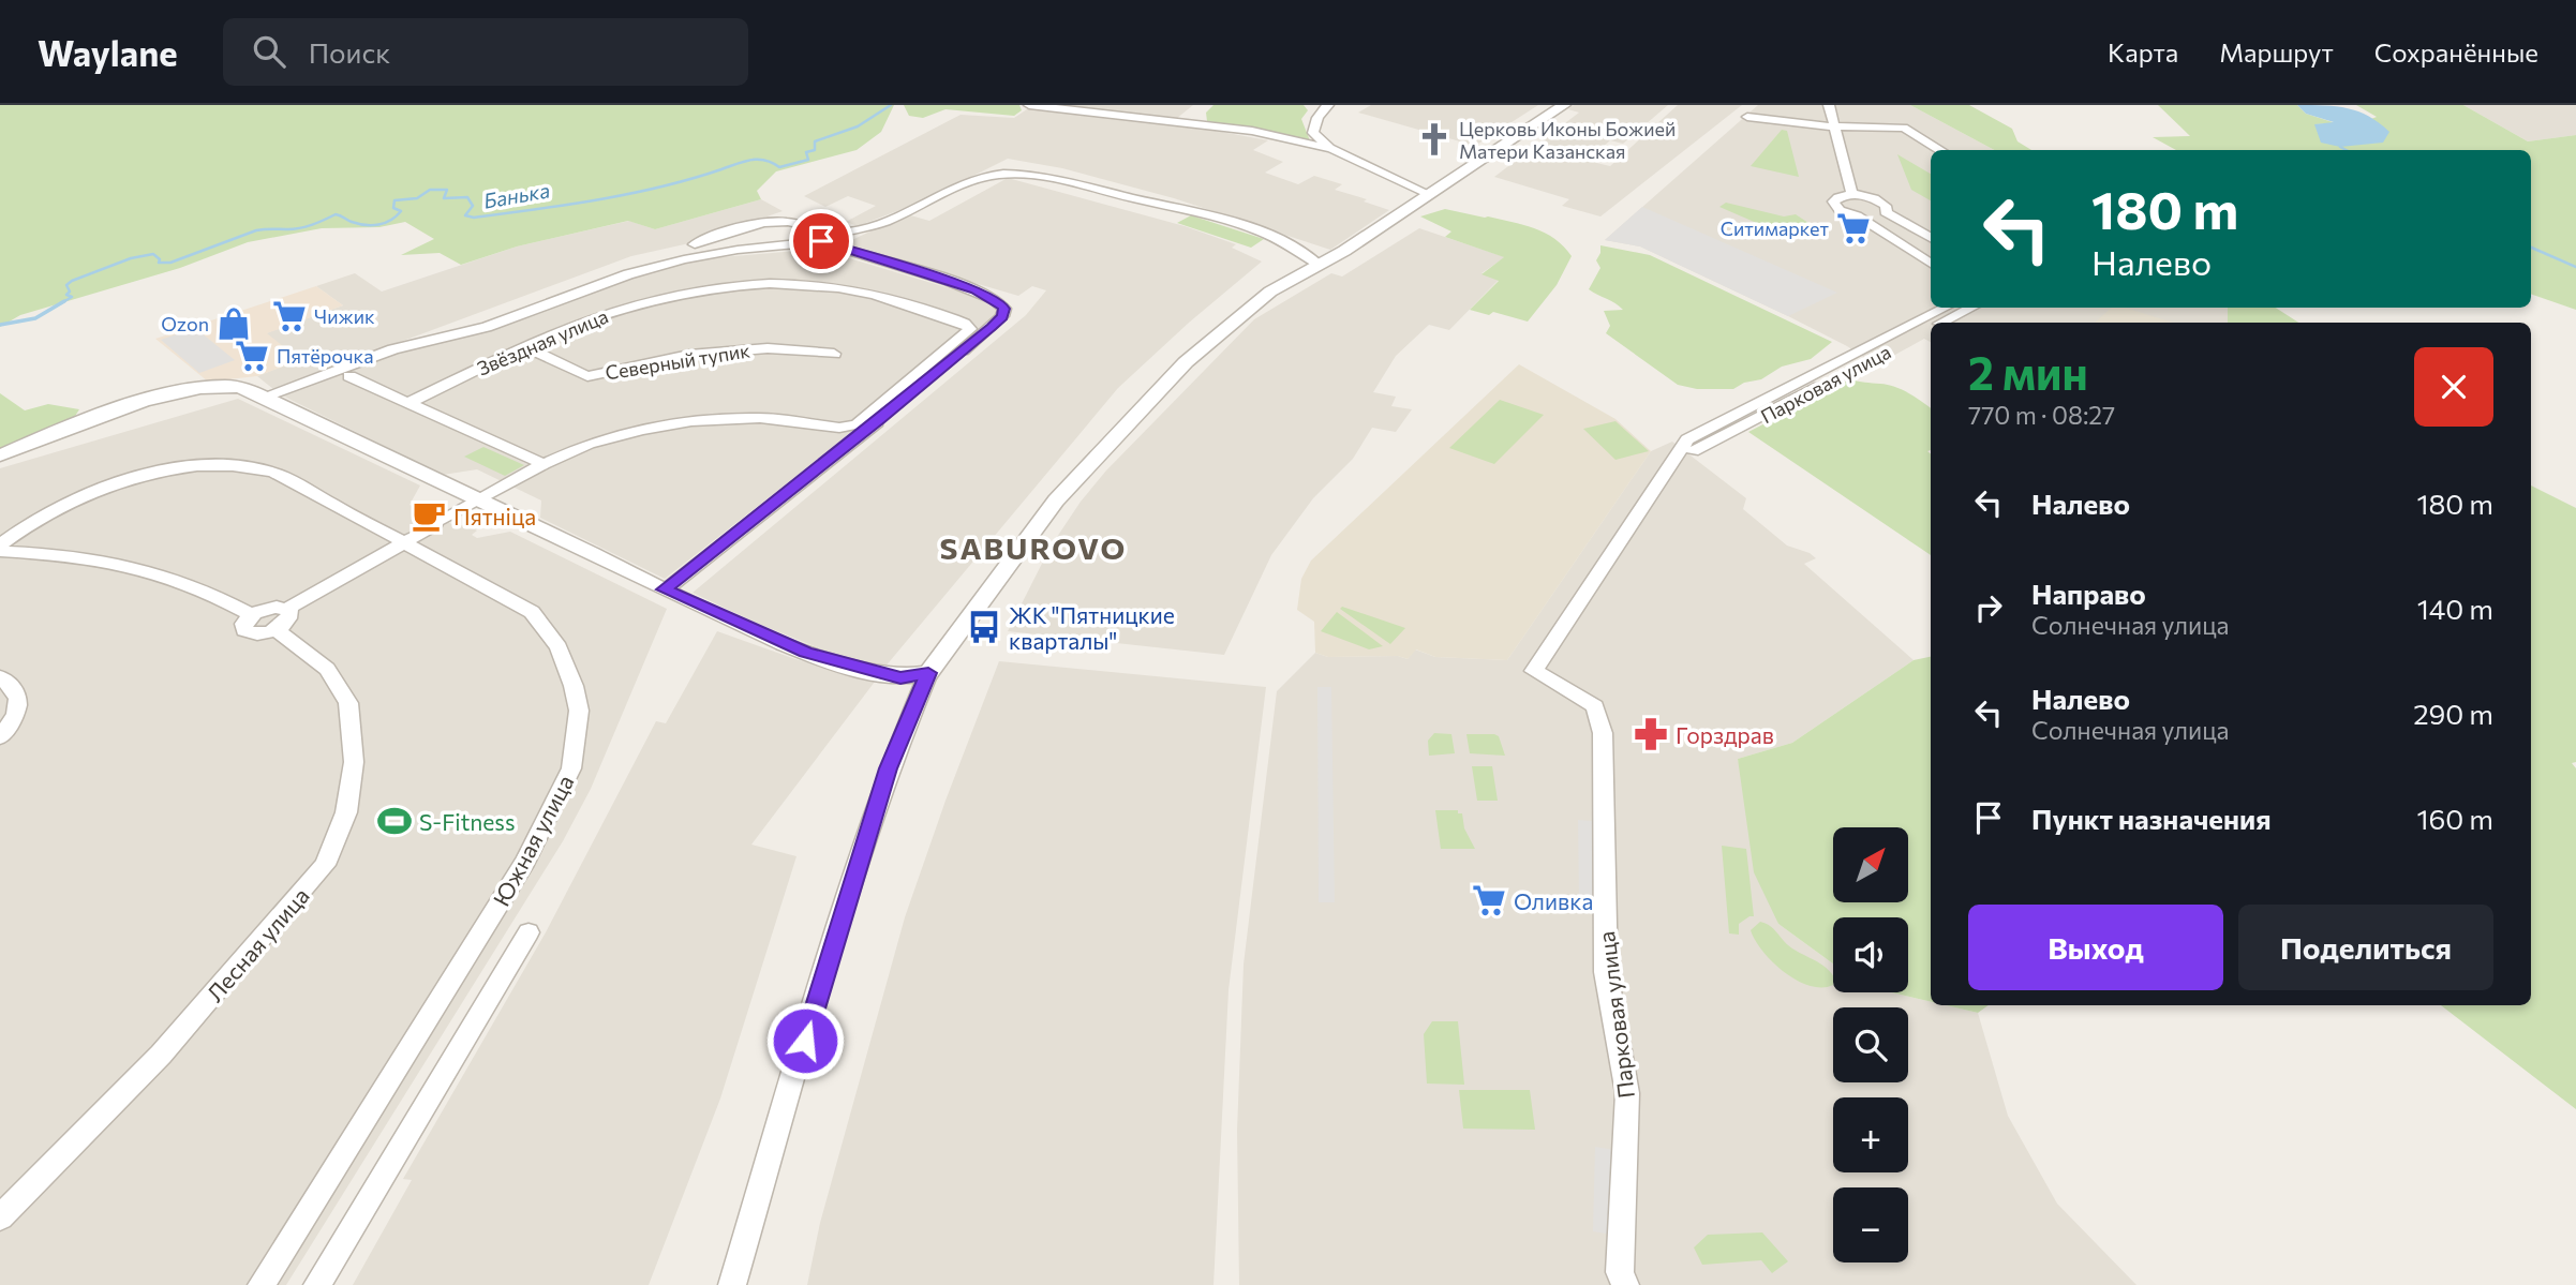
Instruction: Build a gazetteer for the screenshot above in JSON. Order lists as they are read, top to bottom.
{
  "streets": {
    "street": [
      "Звёздная улица",
      "Северный тупик",
      "Парковая улица",
      "Южная улица",
      "Лесная улица"
    ]
  },
  "crossings": [
    ["Звёздная улица", "Северный тупик"]
  ],
  "districts": ["SABUROVO"],
  "water": ["Банька"],
  "places": {
    "church": ["Церковь Иконы Божией Матери Казанская"],
    "supermarket": [
      "Ситимаркет",
      "Чижик",
      "Пятёрочка",
      "Оливка"
    ],
    "shop": ["Ozon"],
    "cafe": ["Пятнiца"],
    "bus stop": ["ЖК \"Пятницкие кварталы\""],
    "pharmacy": ["Горздрав"],
    "sports": ["S-Fitness"]
  },
  "north": "top right",
  "page": {
    "header": "Waylane",
    "search": "Поиск",
    "nav": ["Карта", "Маршрут", "Сохранённые"],
    "turn": ["180 m", "Налево"],
    "heading": ["2 мин", "770 m · 08:27"],
    "list": [
      {
        "name": "Налево",
        "value": "180 m"
      },
      {
        "name": "Направо",
        "note": "Солнечная улица",
        "value": "140 m"
      },
      {
        "name": "Налево",
        "note": "Солнечная улица",
        "value": "290 m"
      },
      {
        "name": "Пункт назначения",
        "value": "160 m"
      }
    ],
    "map_buttons": ["+", "−"],
    "buttons": ["Выход", "Поделиться"]
  }
}
